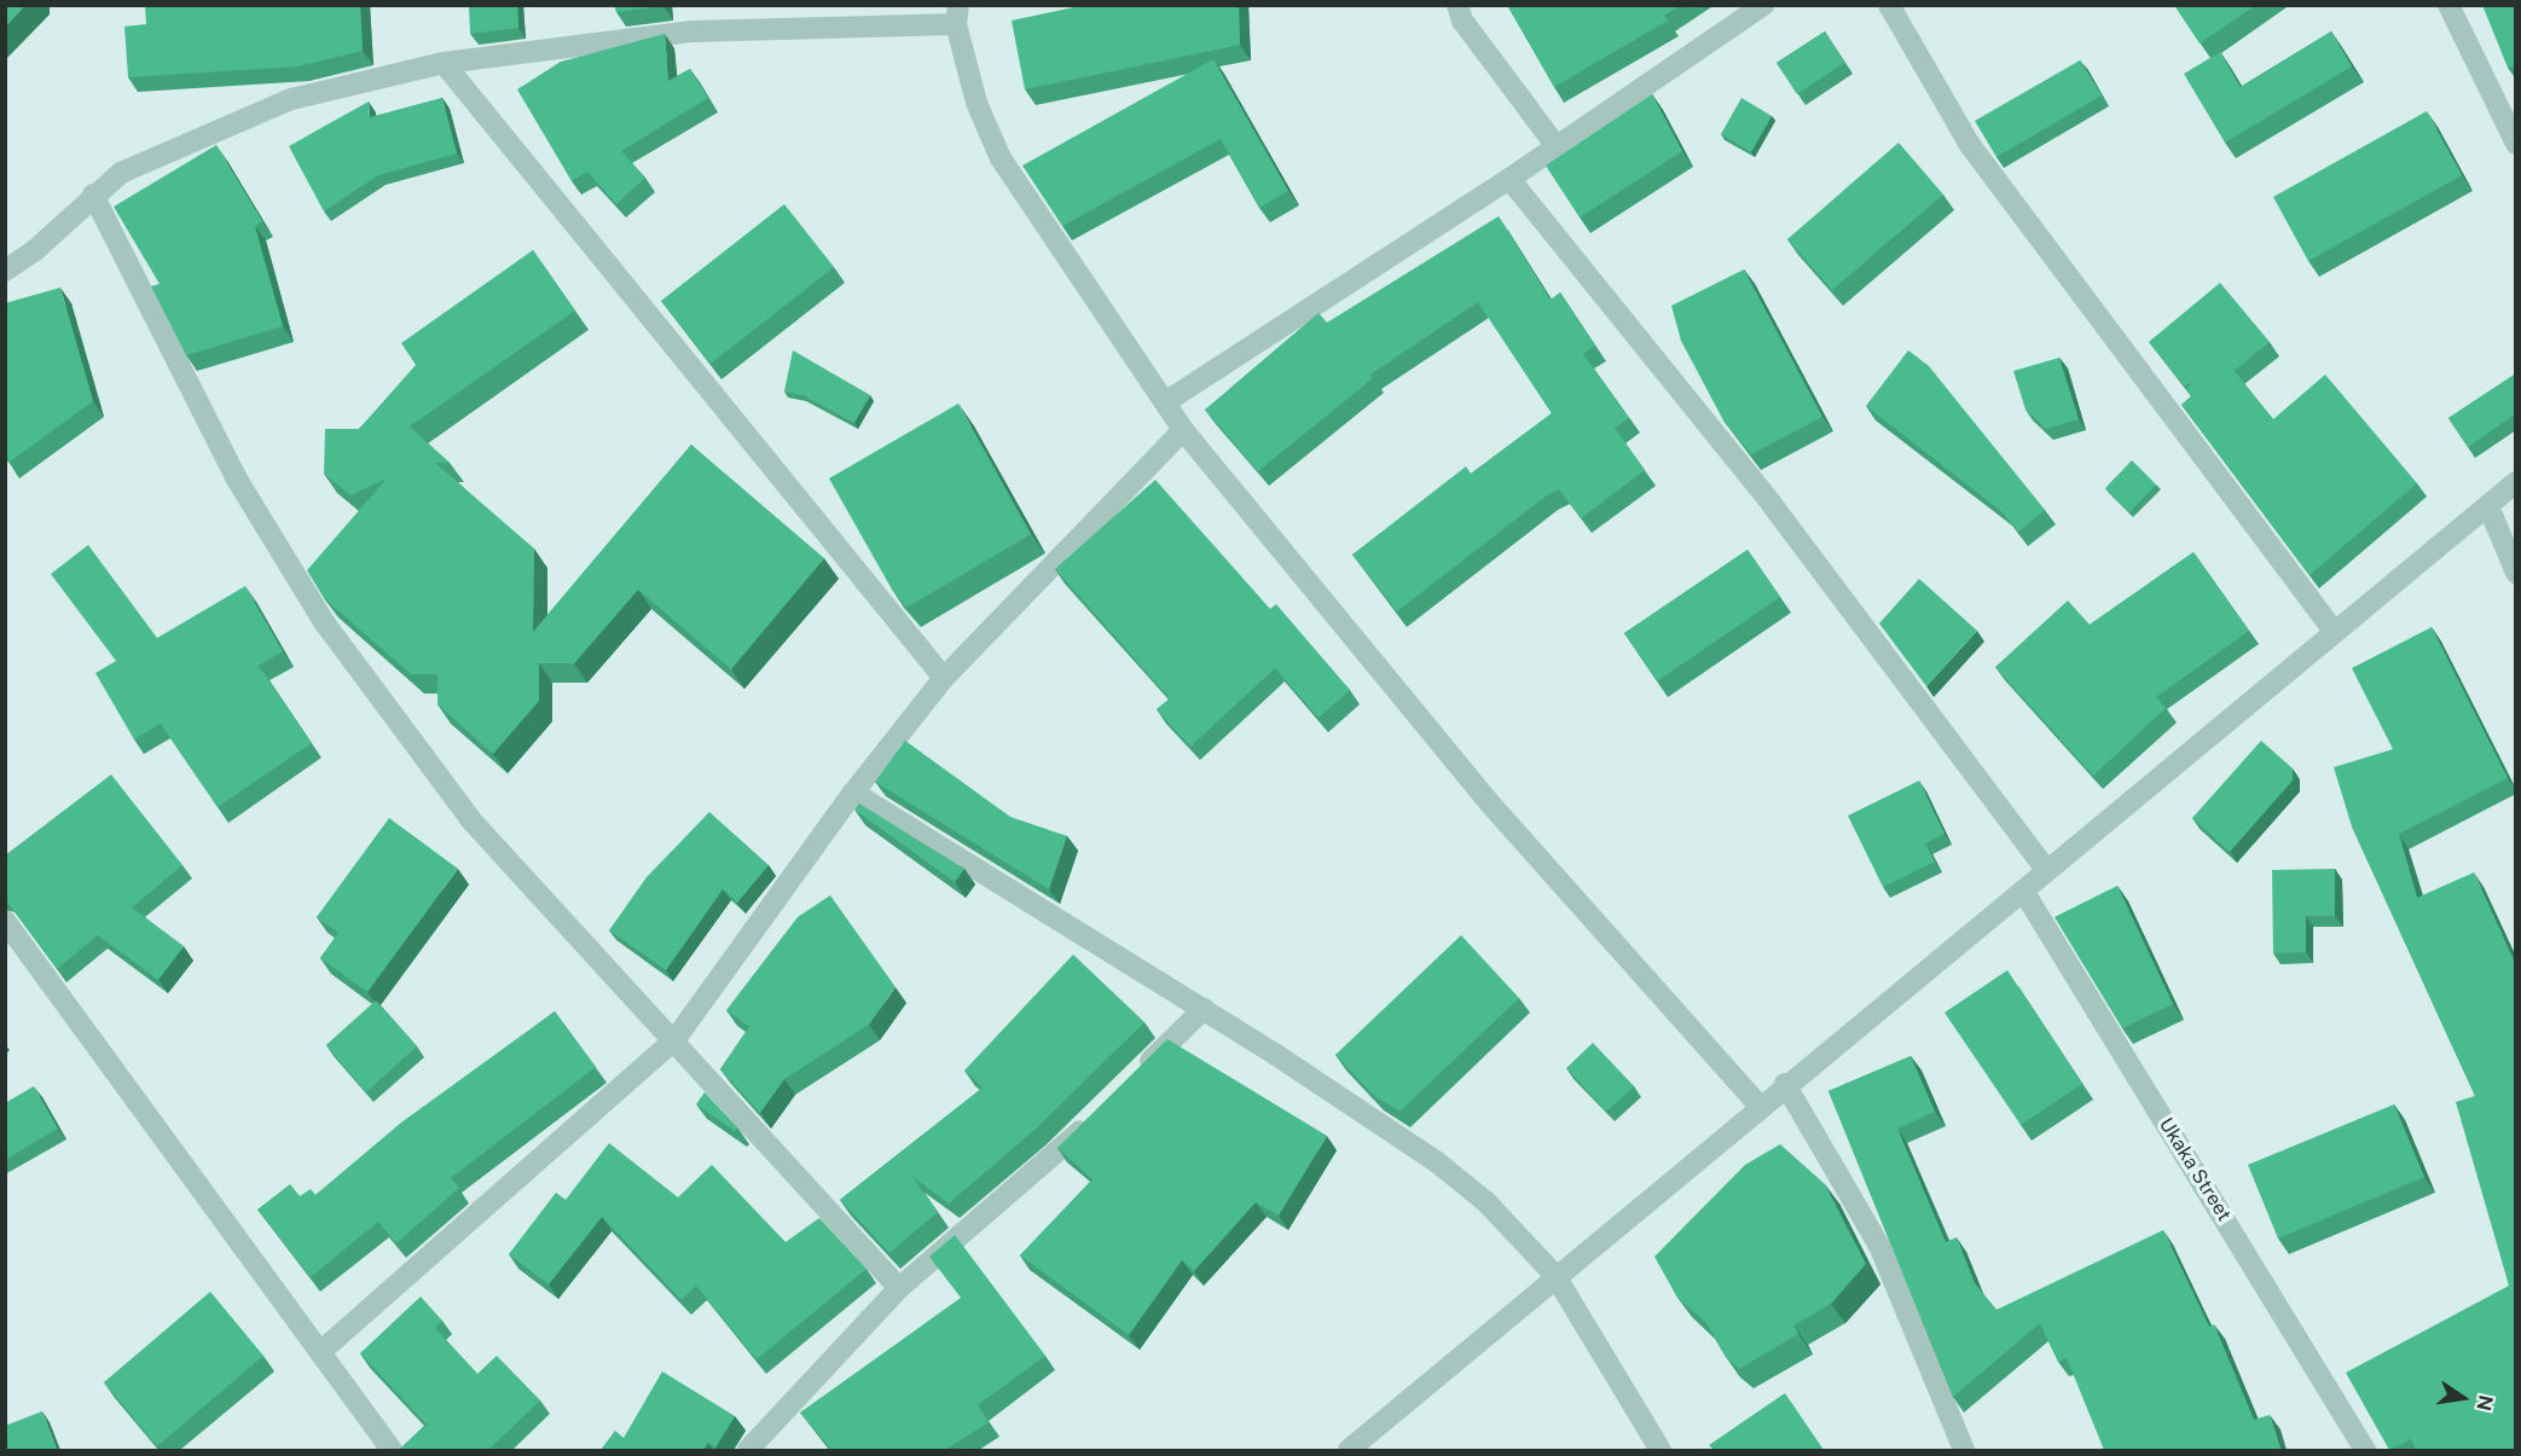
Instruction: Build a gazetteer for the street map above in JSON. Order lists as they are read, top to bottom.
{
  "streets": {
    "street": ["Ukaka Street"]
  },
  "north": "right"
}
